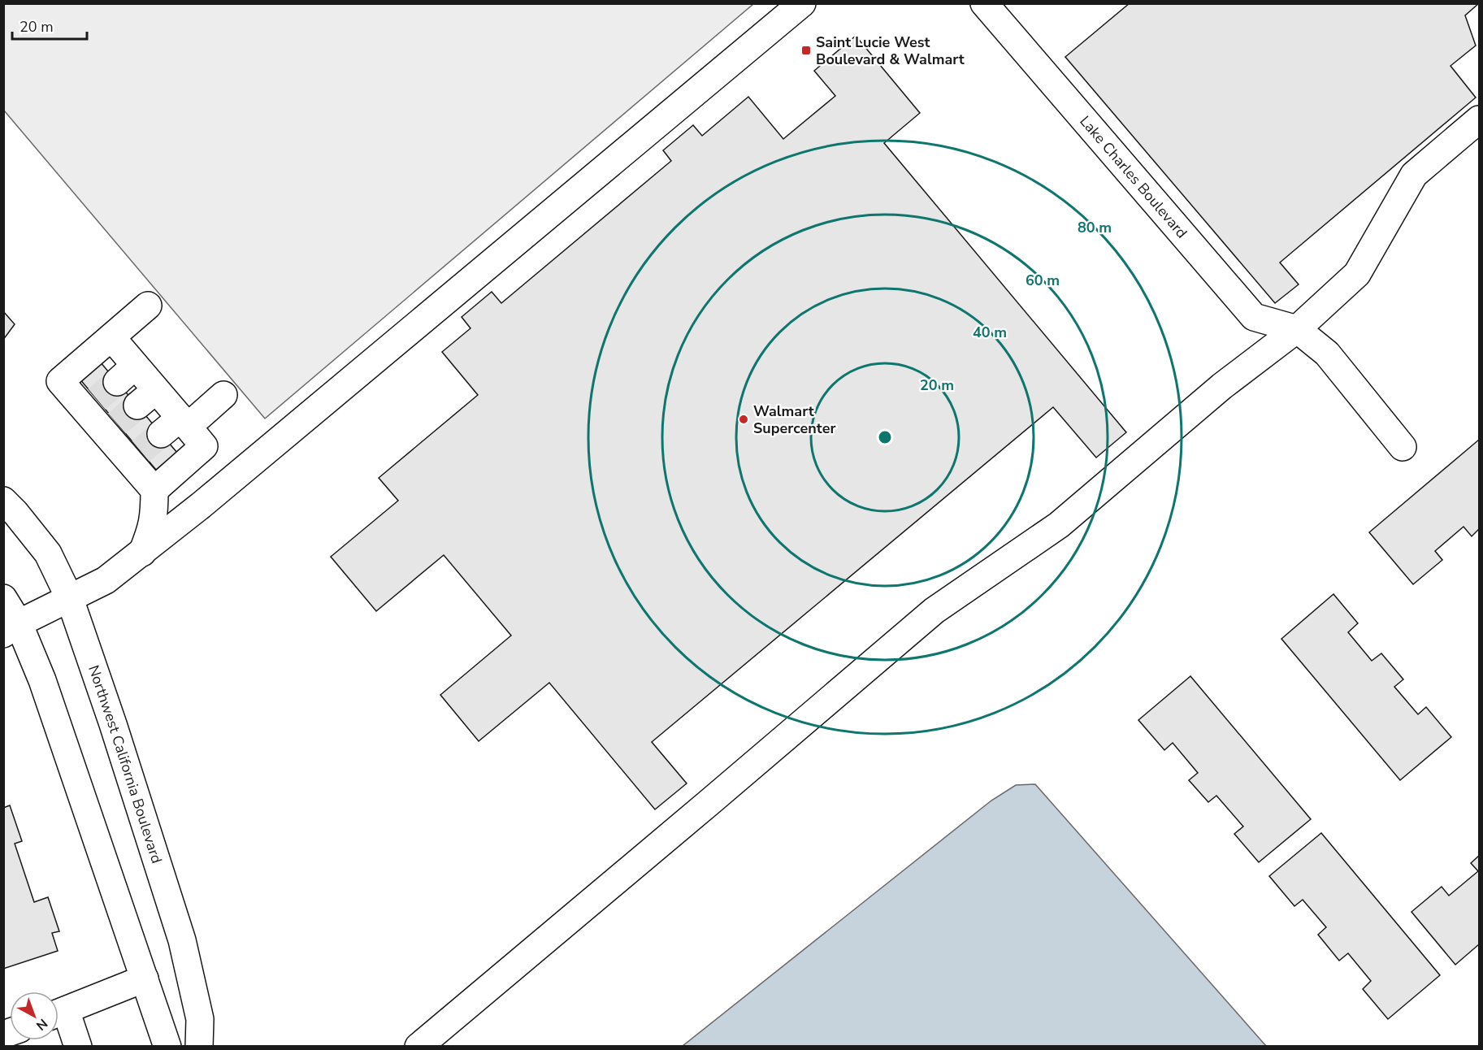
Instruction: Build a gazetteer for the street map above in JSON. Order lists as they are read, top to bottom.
{
  "streets": {
    "street": ["Lake Charles Boulevard", "Northwest California Boulevard"]
  },
  "places": {
    "transit": ["Saint Lucie West Boulevard & Walmart"],
    "other": ["Walmart Supercenter"]
  },
  "scale_bar": "20 m",
  "north": "bottom right",
  "rings": [
    "80 m",
    "60 m",
    "40 m",
    "20 m"
  ]
}
